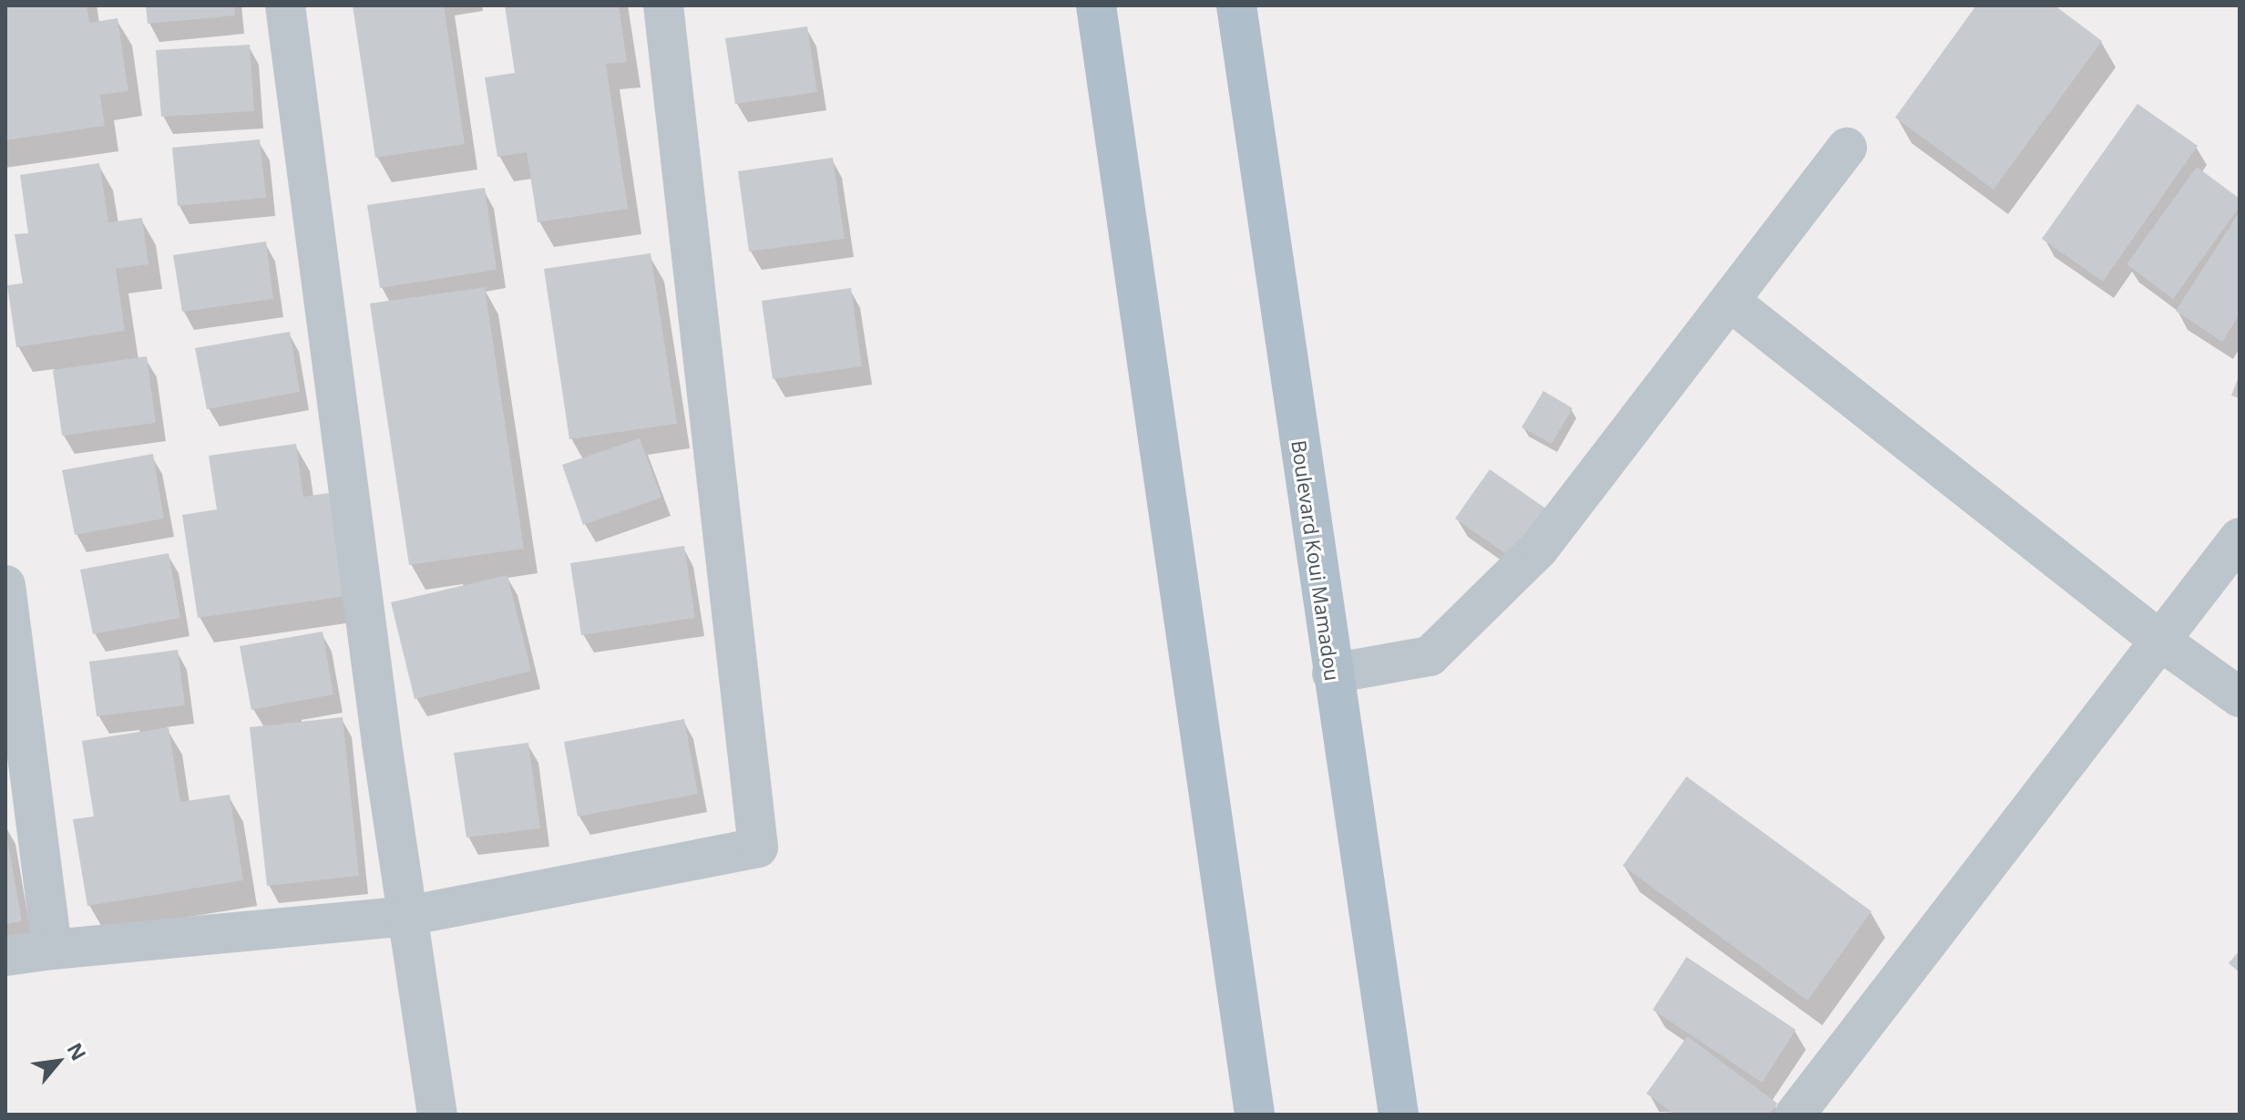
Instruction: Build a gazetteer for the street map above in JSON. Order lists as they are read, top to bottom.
{
  "streets": {
    "main road": ["Boulevard Koui Mamadou"]
  },
  "north": "top right"
}
